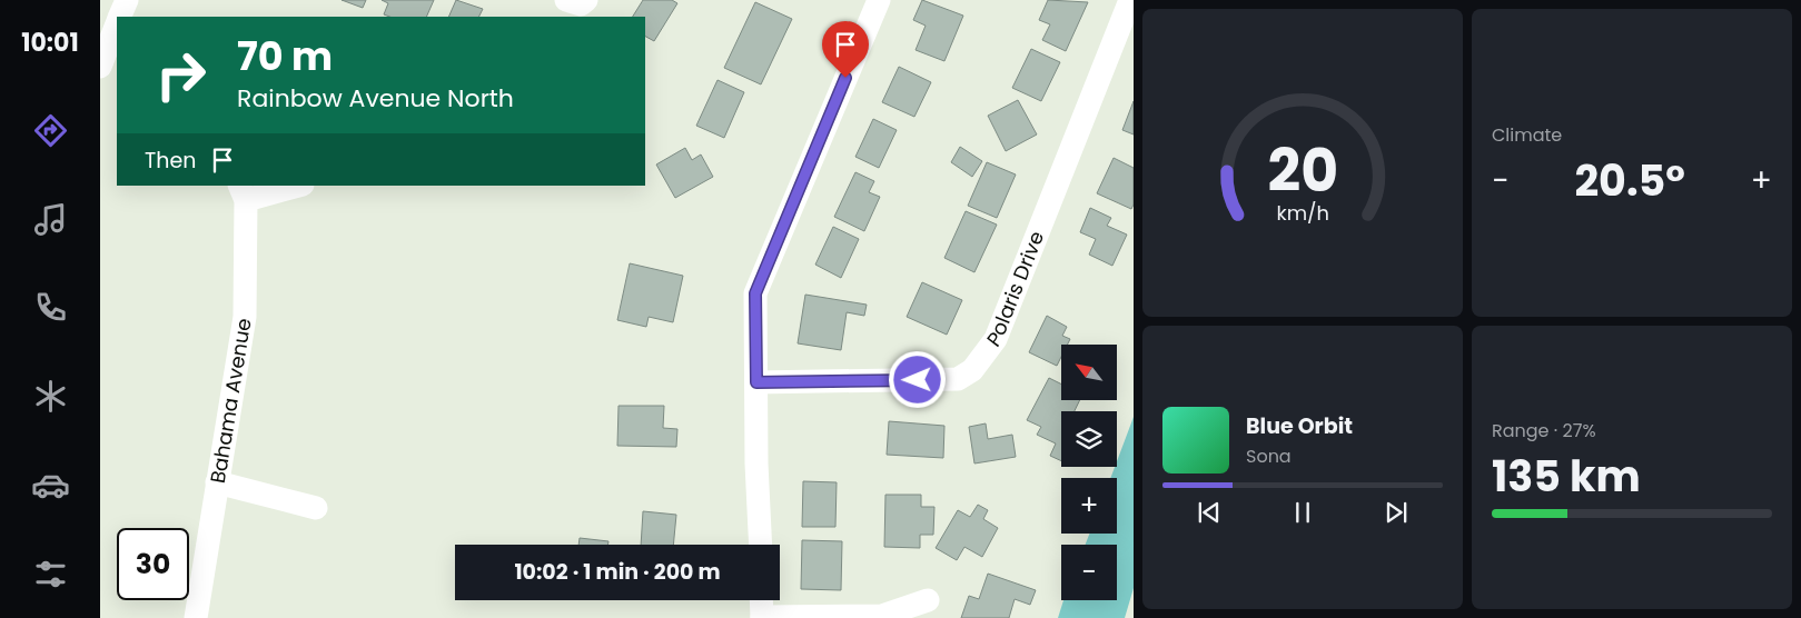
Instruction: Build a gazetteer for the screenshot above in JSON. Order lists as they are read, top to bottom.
{
  "streets": {
    "street": ["Polaris Drive", "Bahama Avenue"]
  },
  "north": "top left",
  "page": {
    "tabs": "10:01",
    "tile": [
      "Climate",
      ["Range · 27%", "135 km"]
    ],
    "turn": ["70 m", "Rainbow Avenue North"],
    "then": "Then",
    "heat": ["−", "20.5°", "+"],
    "map_buttons": ["+", "−"],
    "song": ["Blue Orbit", "Sona"],
    "limit": "30",
    "trip": "10:02 · 1 min · 200 m",
    "gauge": ["20", "km/h"]
  }
}
